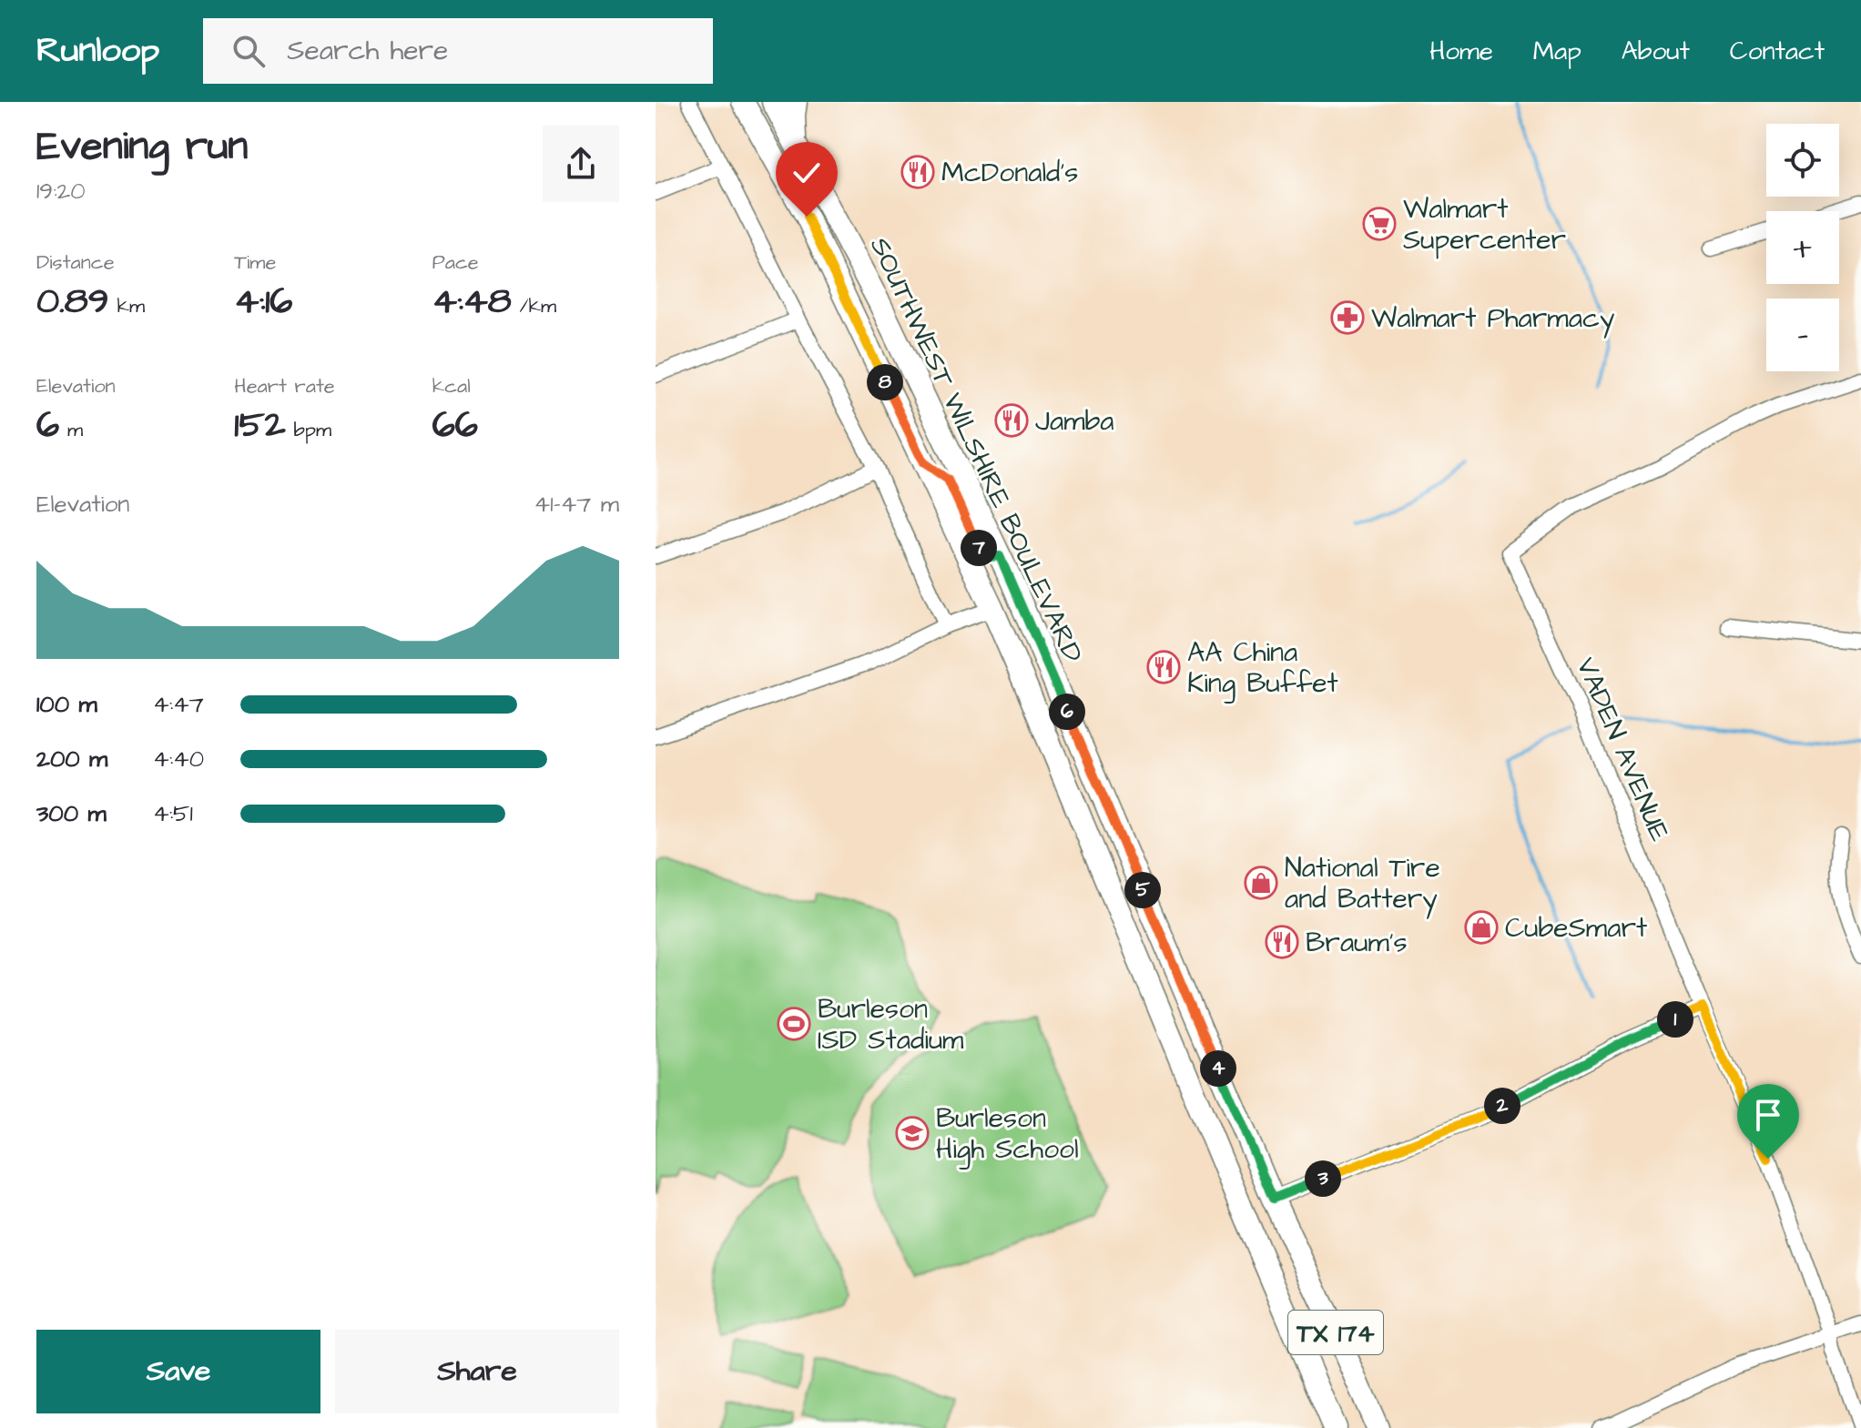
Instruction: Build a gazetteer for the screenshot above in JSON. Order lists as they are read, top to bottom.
{
  "streets": {
    "main road": ["SOUTHWEST WILSHIRE BOULEVARD", "TX 174"],
    "street": ["VADEN AVENUE"]
  },
  "places": {
    "restaurant": [
      "McDonald's",
      "Jamba",
      "AA China King Buffet",
      "Braum's"
    ],
    "supermarket": ["Walmart Supercenter"],
    "pharmacy": ["Walmart Pharmacy"],
    "shop": ["National Tire and Battery", "CubeSmart"],
    "sports": ["Burleson ISD Stadium"],
    "school or university": ["Burleson High School"]
  },
  "page": {
    "header": "Runloop",
    "search": "Search here",
    "nav": [
      "Home",
      "Map",
      "About",
      "Contact"
    ],
    "heading": ["Evening run", "19:20"],
    "map_buttons": ["+", "−"],
    "stats": [
      ["Distance", "0.89 km"],
      ["Time", "4:16"],
      ["Pace", "4:48 /km"],
      ["Elevation", "6 m"],
      ["Heart rate", "152 bpm"],
      ["kcal", "66"]
    ],
    "pins": [
      "8",
      "7",
      "6",
      "5",
      "1",
      "4",
      "2",
      "3"
    ],
    "chart": ["Elevation", "41–47 m"],
    "list": [
      {
        "name": "100 m",
        "note": "4:47"
      },
      {
        "name": "200 m",
        "note": "4:40"
      },
      {
        "name": "300 m",
        "note": "4:51"
      }
    ],
    "buttons": ["Save", "Share"]
  }
}
